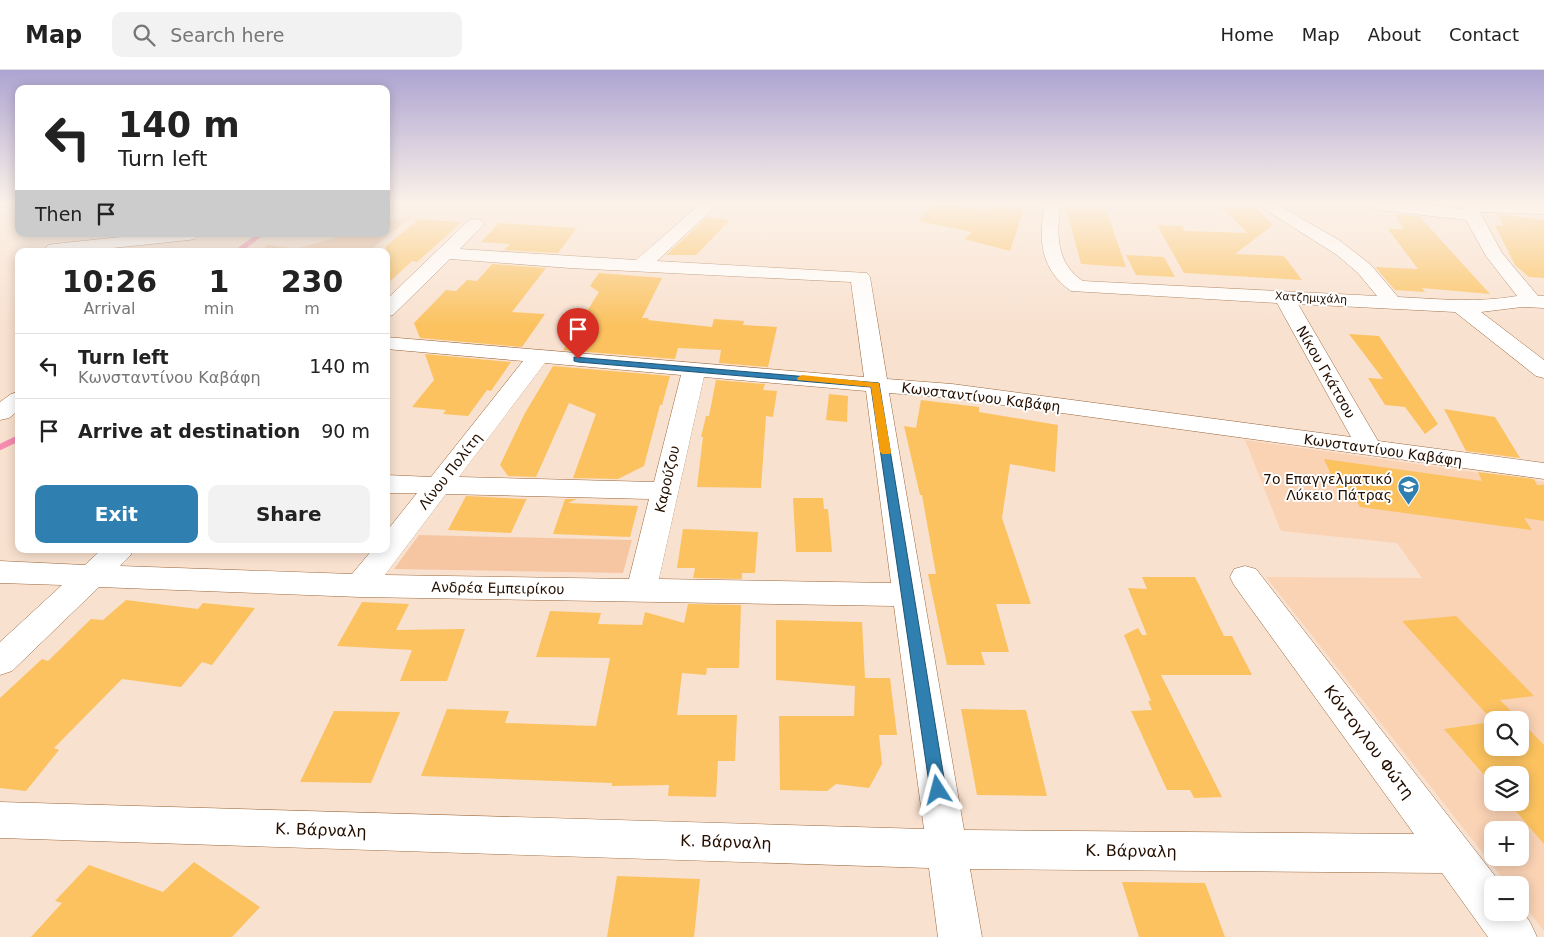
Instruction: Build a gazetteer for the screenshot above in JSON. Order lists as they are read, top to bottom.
{
  "streets": {
    "street": [
      "Χατζημιχάλη",
      "Νίκου Γκάτσου",
      "Κωνσταντίνου Καβάφη",
      "Λίνου Πολίτη",
      "Καρούζου",
      "Ανδρέα Εμπειρίκου",
      "Κόντογλου Φώτη",
      "Κ. Βάρναλη"
    ]
  },
  "crossings": [
    ["Χατζημιχάλη", "Νίκου Γκάτσου"],
    ["Νίκου Γκάτσου", "Κωνσταντίνου Καβάφη"],
    ["Κωνσταντίνου Καβάφη", "Λίνου Πολίτη"],
    ["Κωνσταντίνου Καβάφη", "Καρούζου"],
    ["Λίνου Πολίτη", "Ανδρέα Εμπειρίκου"],
    ["Καρούζου", "Ανδρέα Εμπειρίκου"],
    ["Κόντογλου Φώτη", "Κ. Βάρναλη"]
  ],
  "places": {
    "school or university": ["7ο Επαγγελματικό Λύκειο Πάτρας"]
  },
  "page": {
    "header": "Map",
    "search": "Search here",
    "nav": [
      "Home",
      "Map",
      "About",
      "Contact"
    ],
    "turn": ["140 m", "Turn left"],
    "then": "Then",
    "eta": [
      "10:26",
      "Arrival",
      "1",
      "min",
      "230",
      "m"
    ],
    "list": [
      {
        "name": "Turn left",
        "note": "Κωνσταντίνου Καβάφη",
        "value": "140 m"
      },
      {
        "name": "Arrive at destination",
        "value": "90 m"
      }
    ],
    "buttons": ["Exit", "Share"],
    "map_buttons": ["+", "−"]
  }
}
